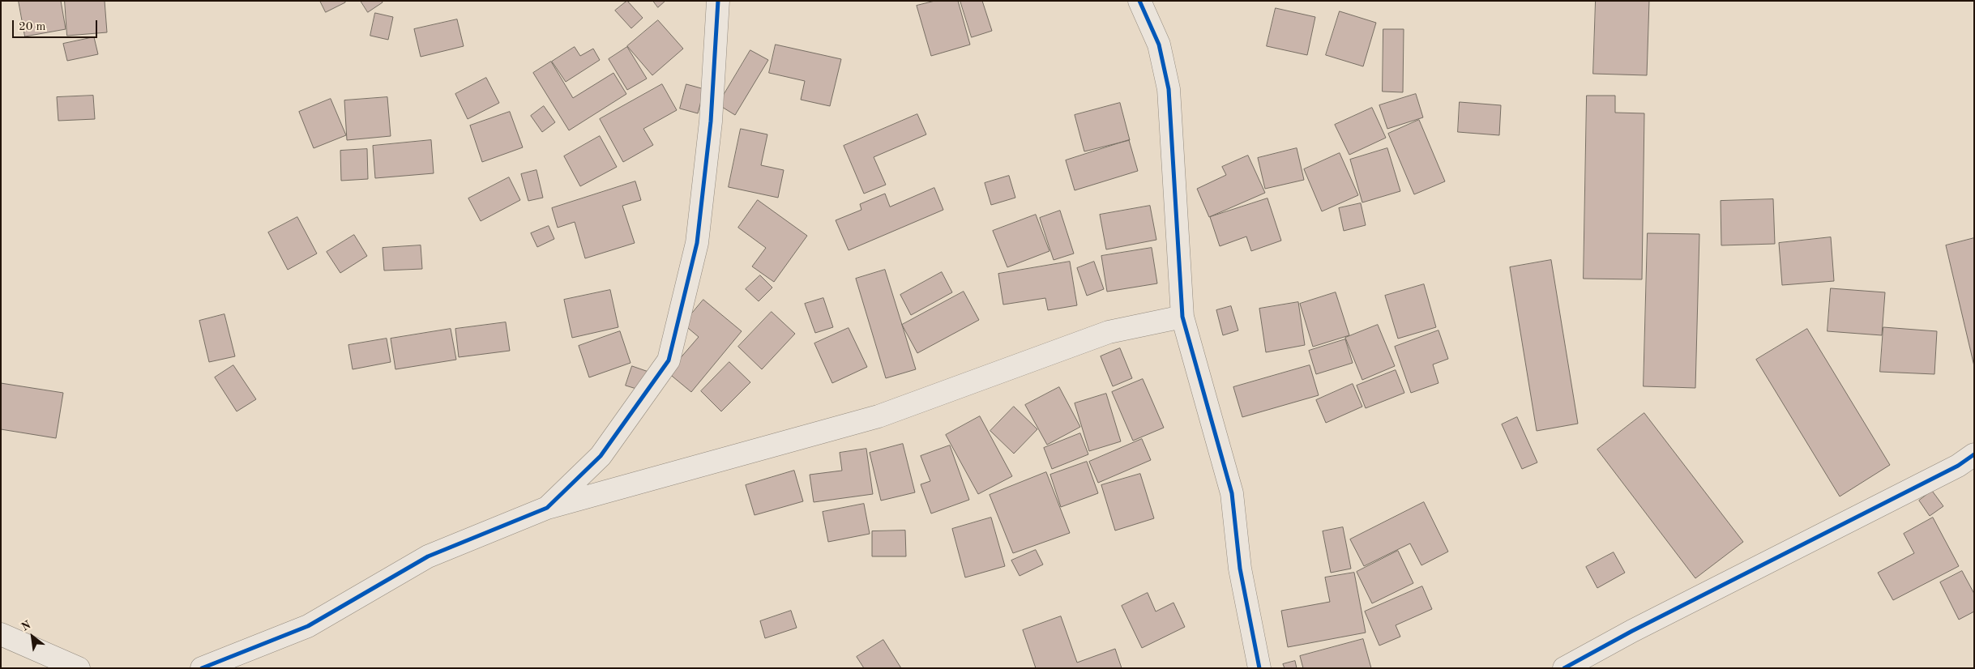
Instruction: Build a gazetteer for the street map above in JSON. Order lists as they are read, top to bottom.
{
  "scale_bar": "20 m",
  "north": "top left"
}
